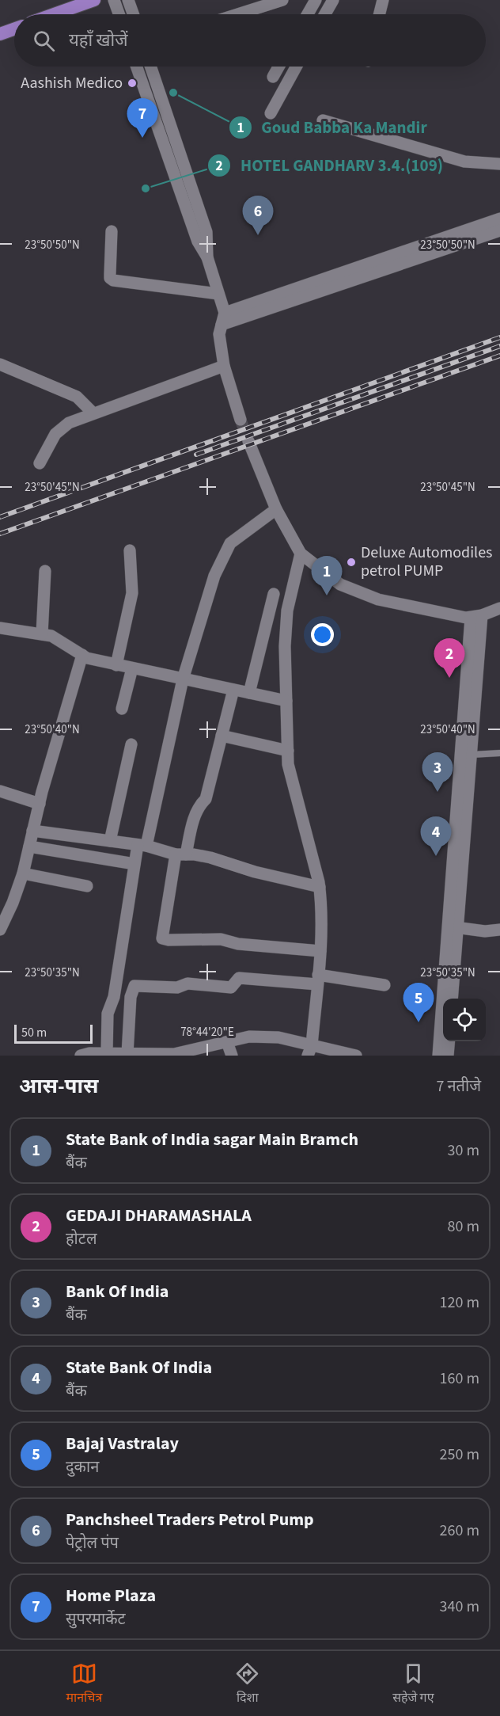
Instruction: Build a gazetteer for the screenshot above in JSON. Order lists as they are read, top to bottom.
{
  "places": [
    "Aashish Medico",
    "Goud Babba Ka Mandir",
    "HOTEL GANDHARV 3.4.(109)",
    "Deluxe Automodiles petrol PUMP"
  ],
  "scale_bar": "50 m",
  "page": {
    "search": "यहाँ खोजें",
    "pins": [
      "7",
      "6",
      "1",
      "2",
      "3",
      "4",
      "5"
    ],
    "scale": "50 m",
    "heading": ["आस-पास", "7 नतीजे"],
    "list": [
      {
        "mark": "1",
        "name": "State Bank of India sagar Main Bramch",
        "note": "बैंक",
        "value": "30 m"
      },
      {
        "mark": "2",
        "name": "GEDAJI DHARAMASHALA",
        "note": "होटल",
        "value": "80 m"
      },
      {
        "mark": "3",
        "name": "Bank Of India",
        "note": "बैंक",
        "value": "120 m"
      },
      {
        "mark": "4",
        "name": "State Bank Of India",
        "note": "बैंक",
        "value": "160 m"
      },
      {
        "mark": "5",
        "name": "Bajaj Vastralay",
        "note": "दुकान",
        "value": "250 m"
      },
      {
        "mark": "6",
        "name": "Panchsheel Traders Petrol Pump",
        "note": "पेट्रोल पंप",
        "value": "260 m"
      },
      {
        "mark": "7",
        "name": "Home Plaza",
        "note": "सुपरमार्केट",
        "value": "340 m"
      }
    ],
    "nav": ["मानचित्र", "दिशा", "सहेजे गए"]
  },
  "coordinates": [
    "23°50'50\"N",
    "23°50'45\"N",
    "23°50'40\"N",
    "23°50'35\"N",
    "78°44'20\"E"
  ]
}
